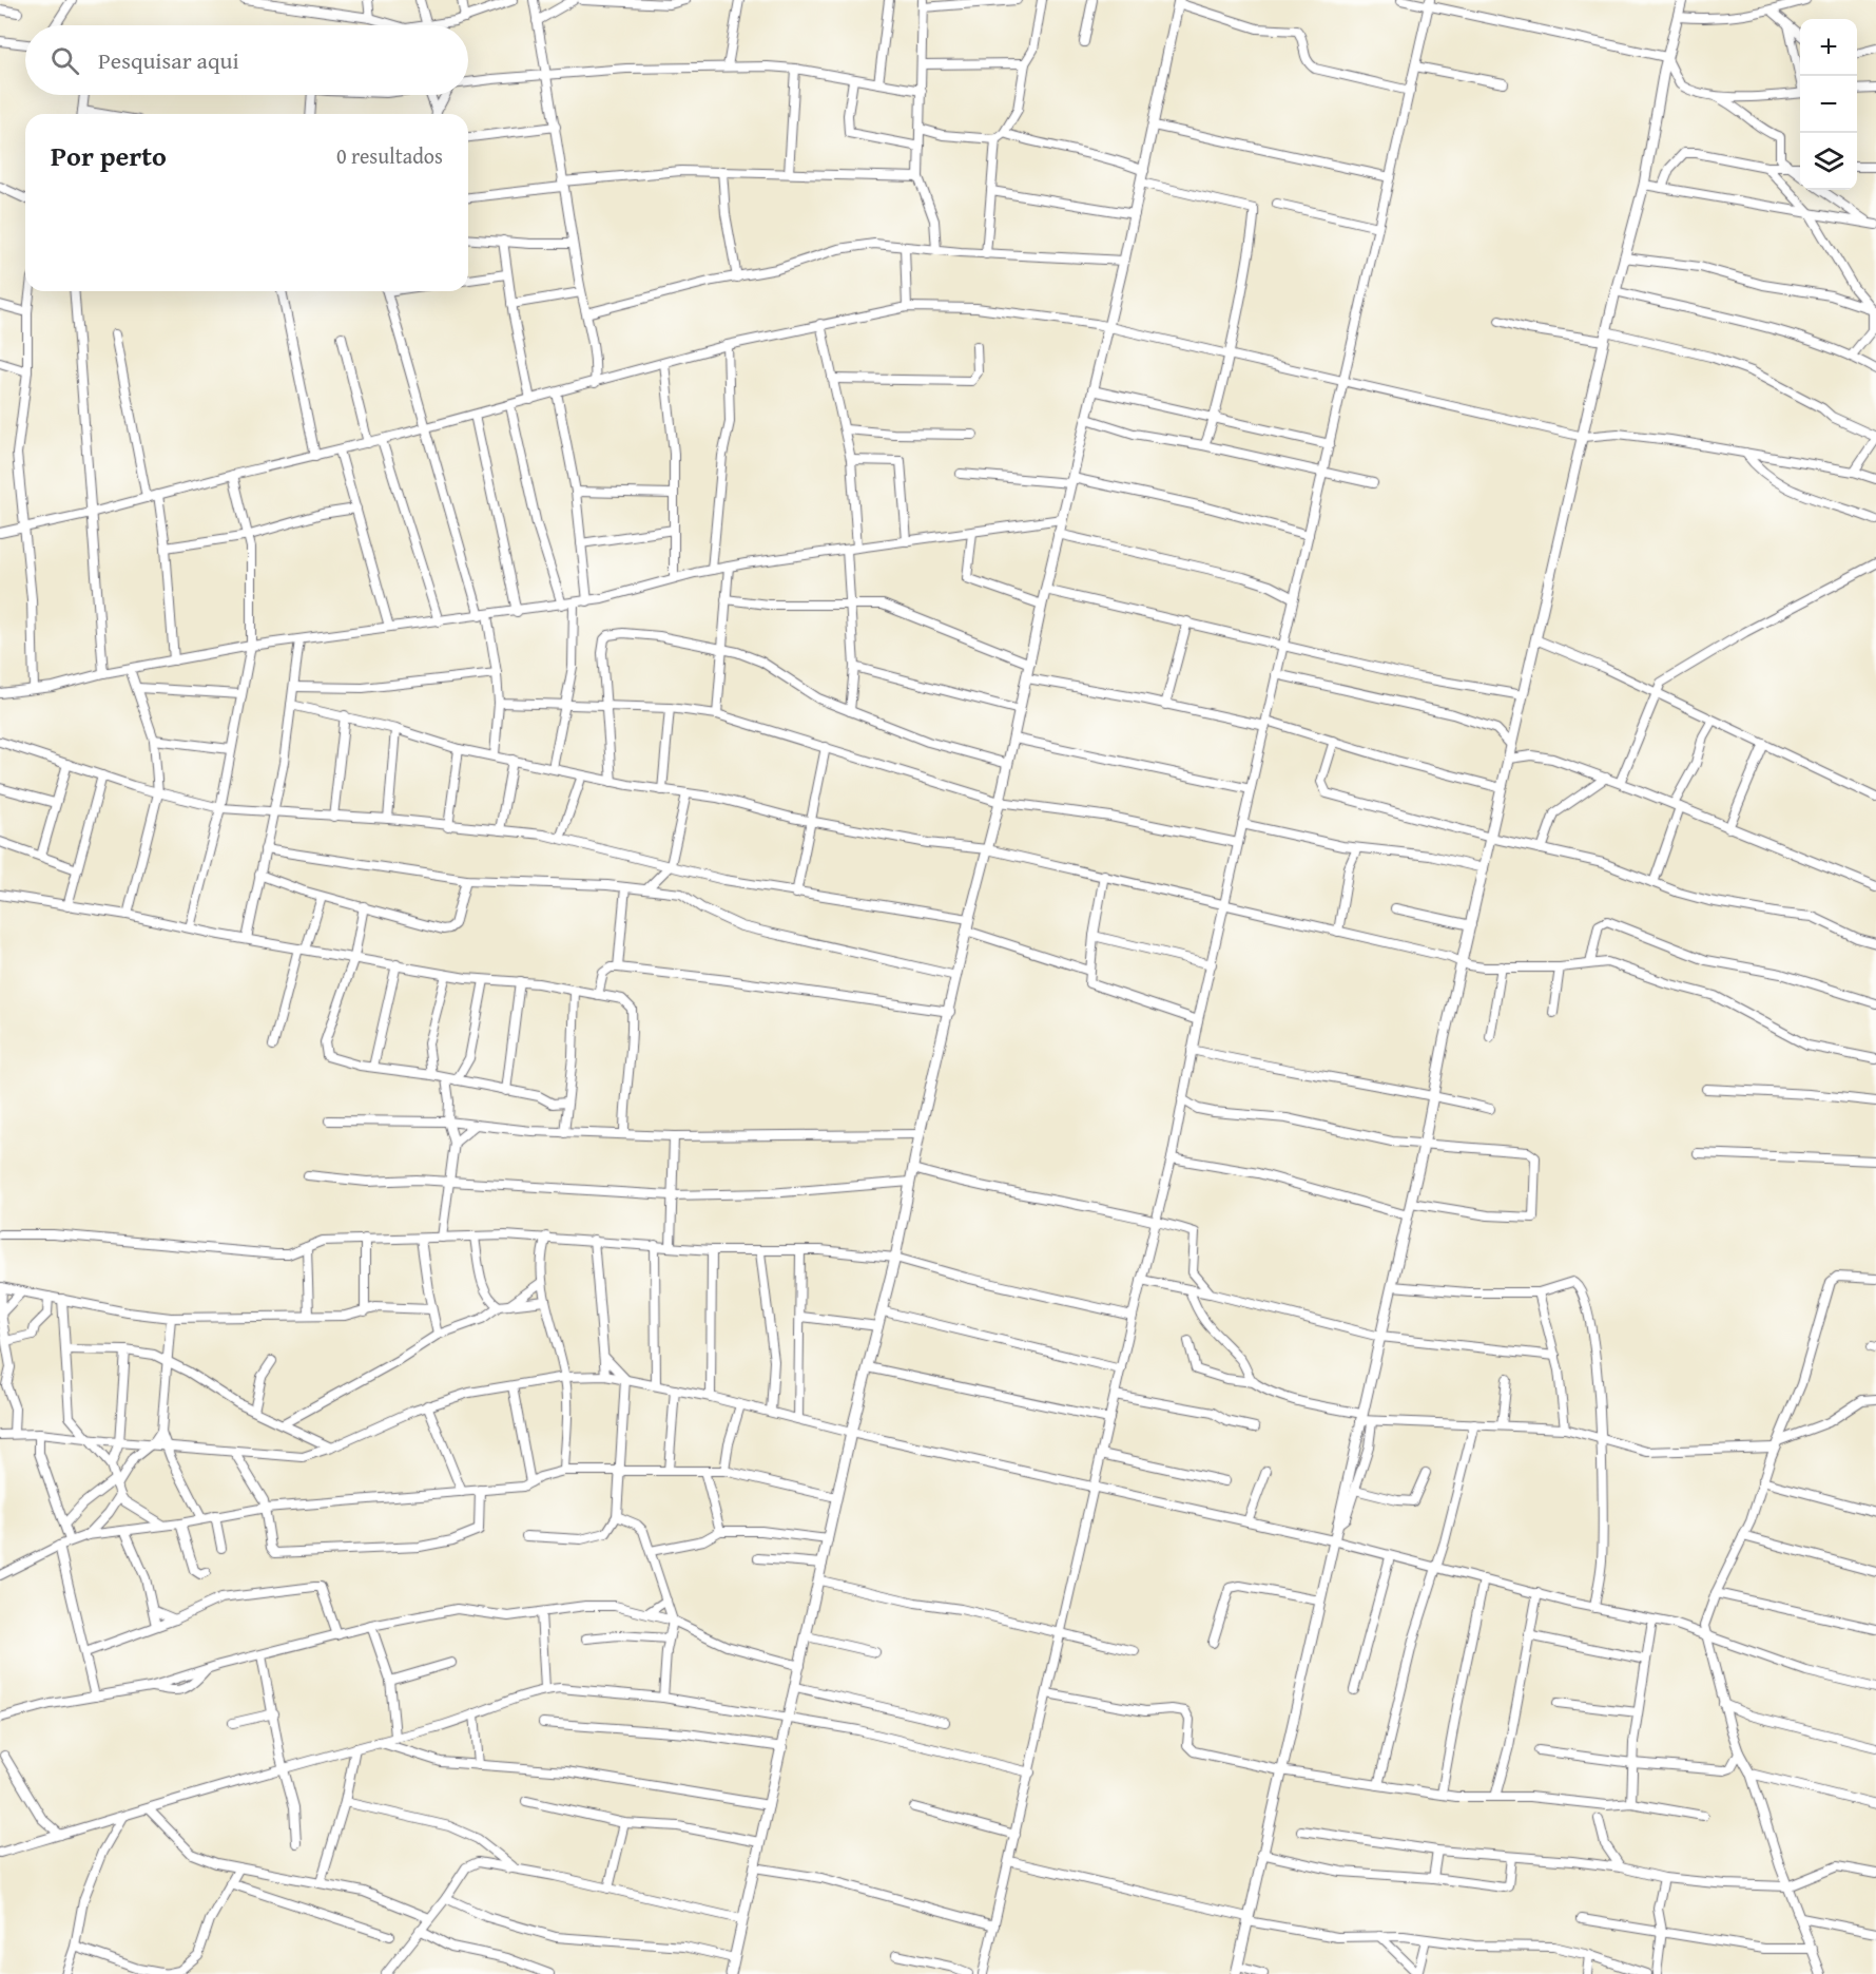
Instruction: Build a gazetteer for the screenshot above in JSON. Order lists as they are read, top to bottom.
{
  "page": {
    "map_buttons": ["+", "−"],
    "search": "Pesquisar aqui",
    "heading": ["Por perto", "0 resultados"]
  }
}
